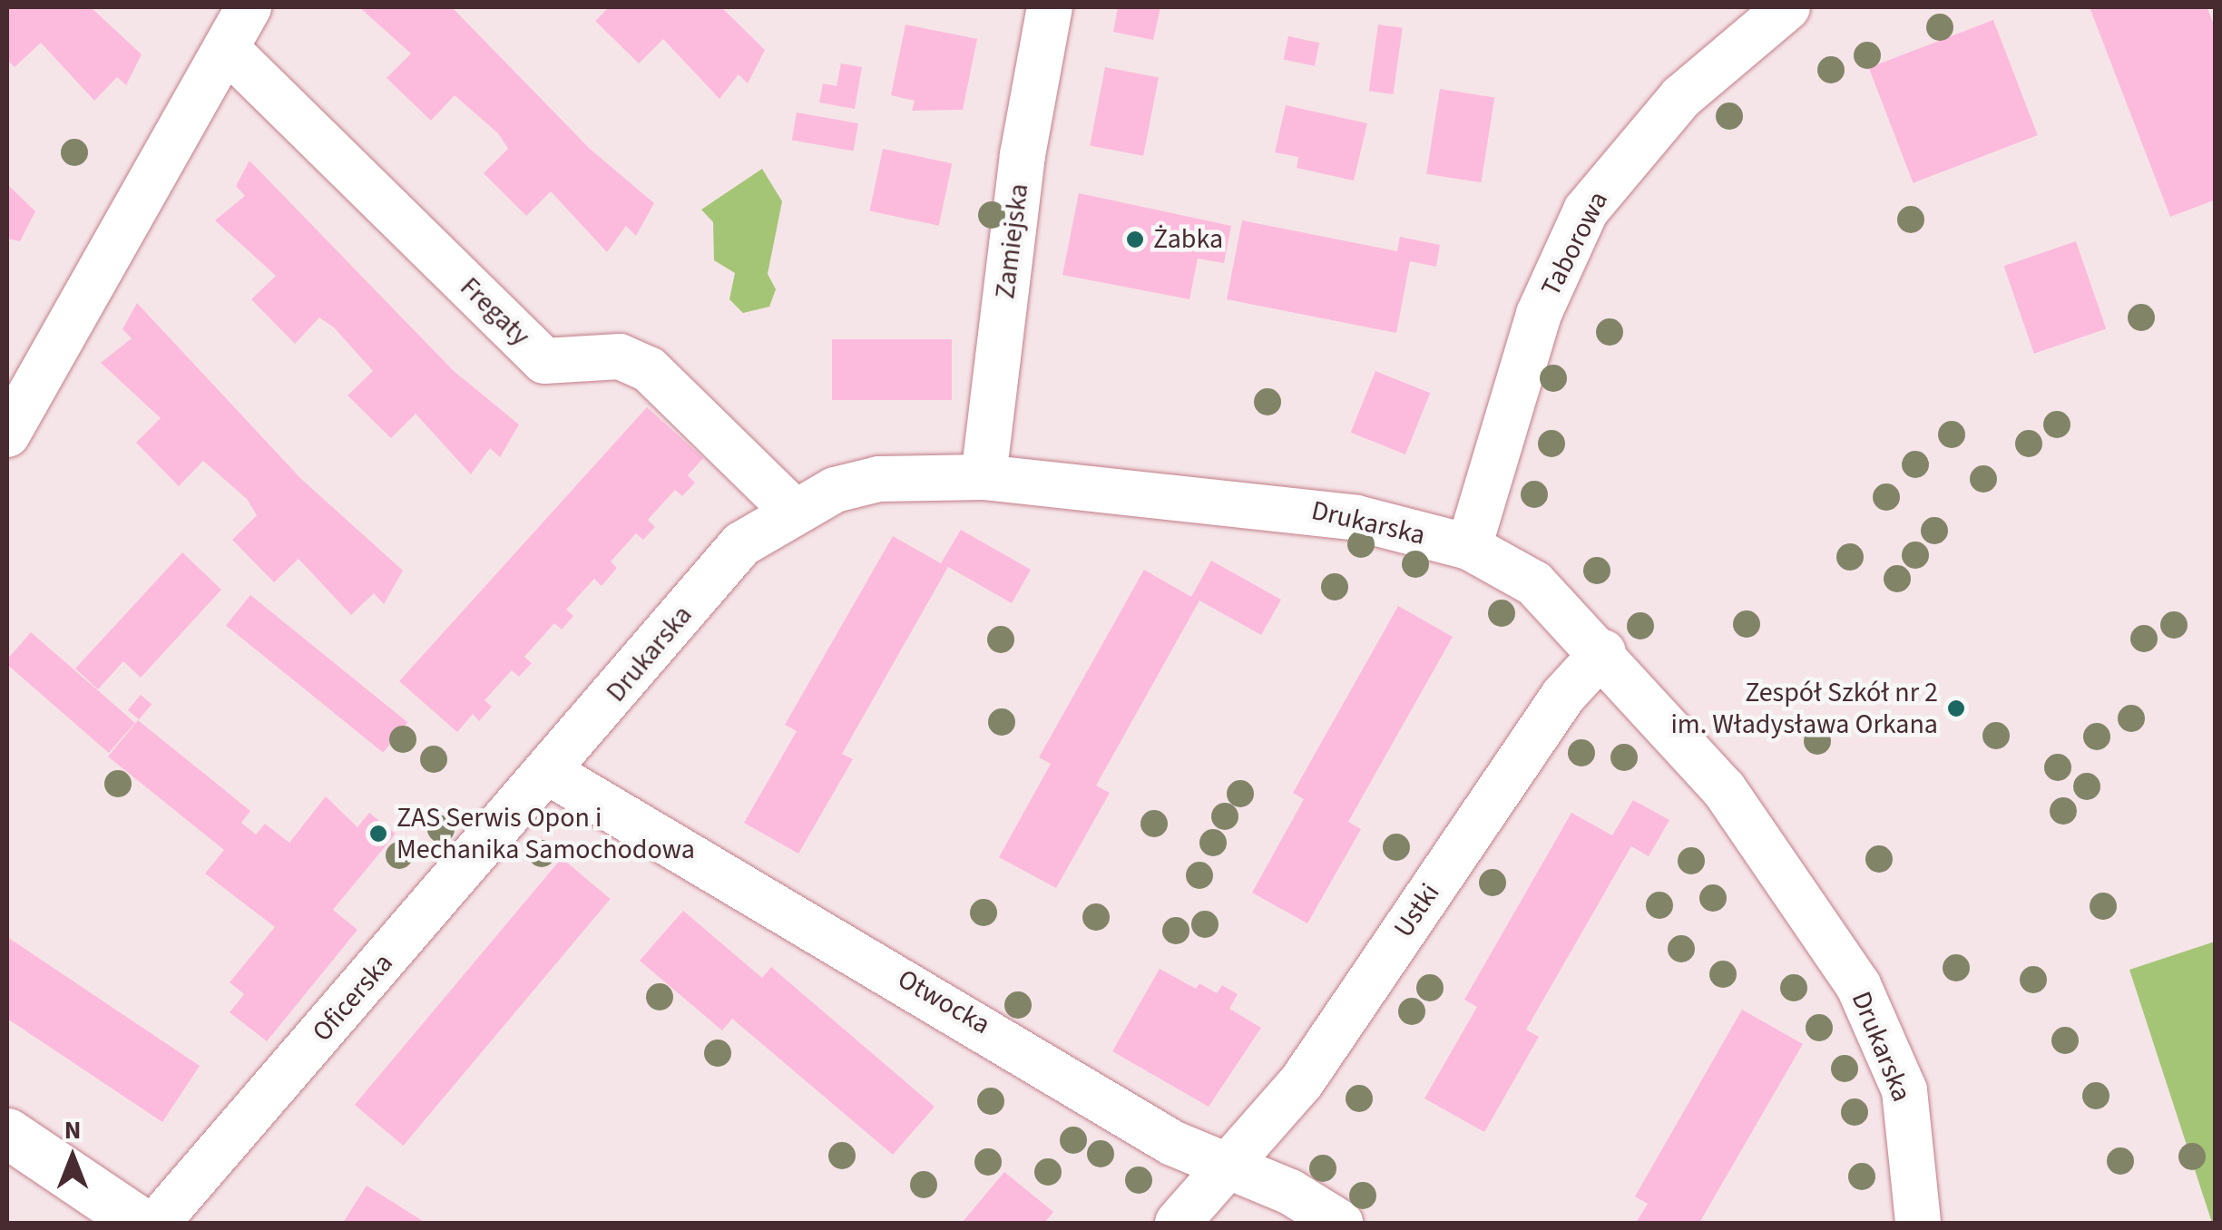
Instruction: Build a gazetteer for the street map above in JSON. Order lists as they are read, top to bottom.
{
  "streets": {
    "street": [
      "Zamiejska",
      "Taborowa",
      "Fregaty",
      "Drukarska",
      "Ustki",
      "Oficerska",
      "Otwocka"
    ]
  },
  "crossings": [
    ["Zamiejska", "Drukarska"],
    ["Taborowa", "Drukarska"],
    ["Fregaty", "Drukarska"],
    ["Drukarska", "Ustki"],
    ["Drukarska", "Oficerska"],
    ["Drukarska", "Otwocka"],
    ["Ustki", "Otwocka"],
    ["Oficerska", "Otwocka"]
  ],
  "places": ["Żabka", "Zespół Szkół nr 2 im. Władysława Orkana", "ZAS Serwis Opon i Mechanika Samochodowa"],
  "north": "top"
}
